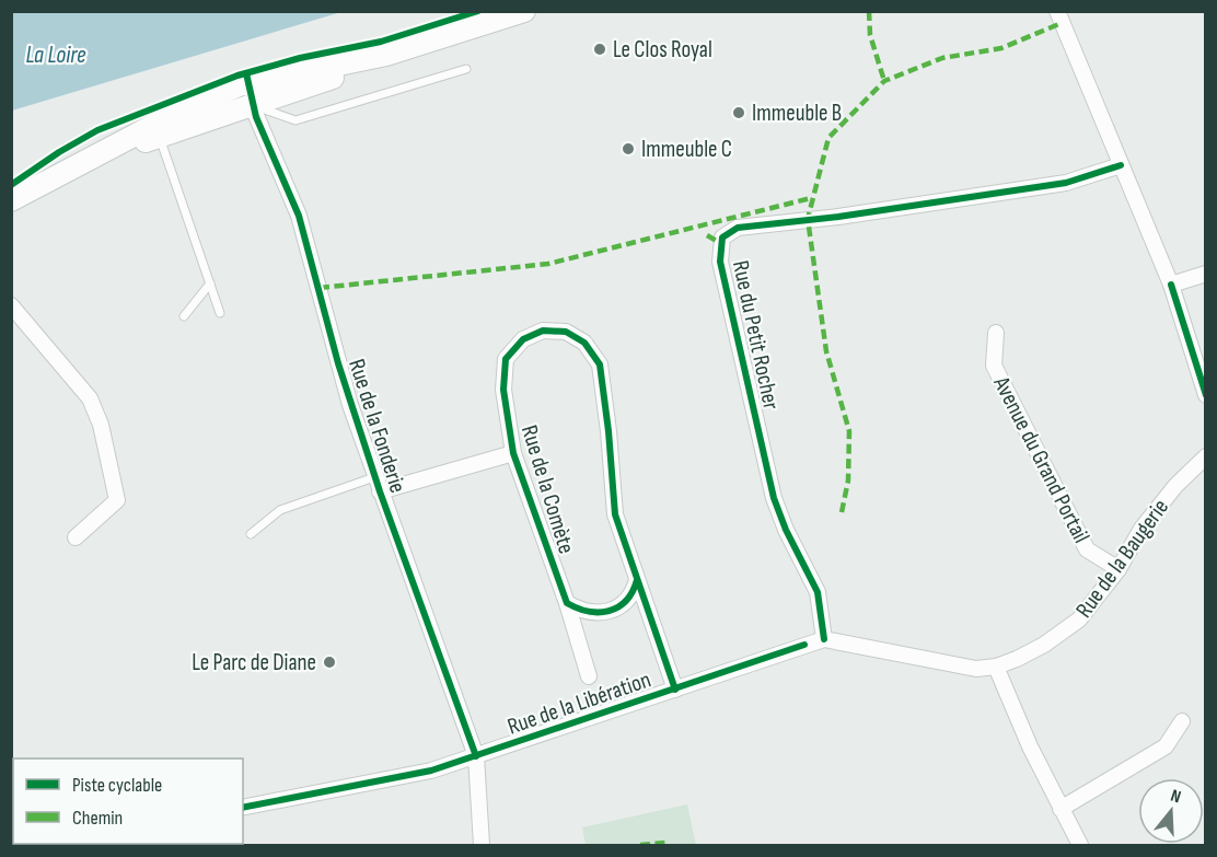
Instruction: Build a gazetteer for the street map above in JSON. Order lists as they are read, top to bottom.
{
  "streets": {
    "street": [
      "Rue du Petit Rocher",
      "Rue de la Fonderie",
      "Avenue du Grand Portail",
      "Rue de la Comète",
      "Rue de la Baugerie",
      "Rue de la Libération"
    ]
  },
  "crossings": [
    ["Rue du Petit Rocher", "Rue de la Libération"],
    ["Rue de la Fonderie", "Rue de la Comète"],
    ["Rue de la Fonderie", "Rue de la Libération"],
    ["Avenue du Grand Portail", "Rue de la Baugerie"],
    ["Rue de la Comète", "Rue de la Libération"],
    ["Rue de la Baugerie", "Rue de la Libération"]
  ],
  "water": ["La Loire"],
  "places": [
    "Le Clos Royal",
    "Immeuble B",
    "Immeuble C",
    "Le Parc de Diane"
  ],
  "legend": ["Piste cyclable", "Chemin"],
  "north": "top"
}
